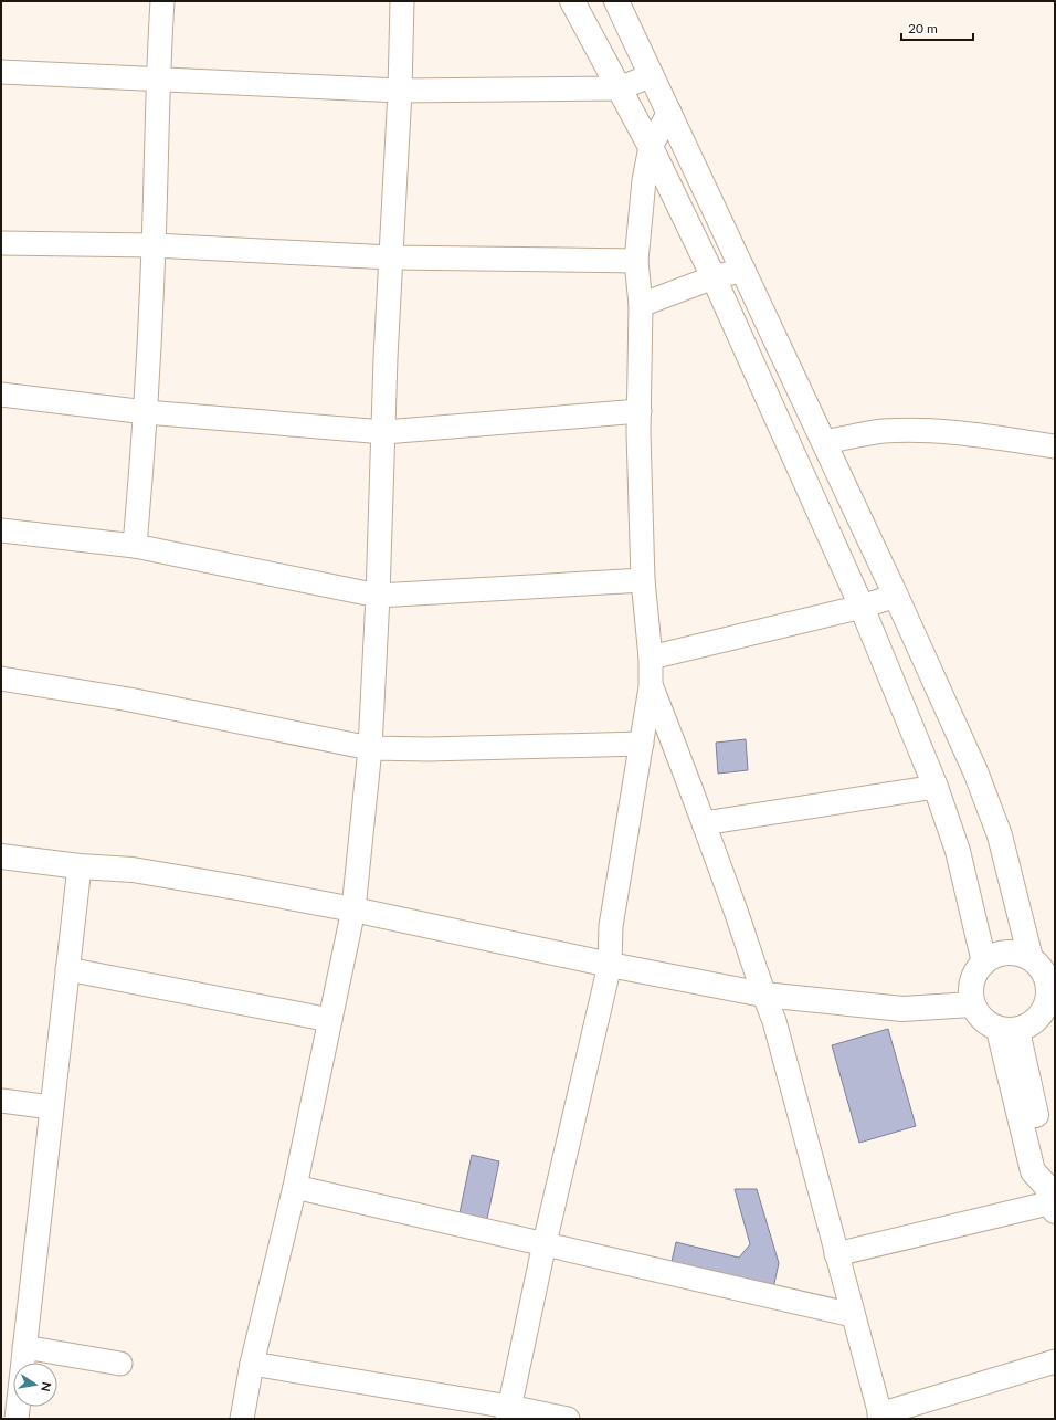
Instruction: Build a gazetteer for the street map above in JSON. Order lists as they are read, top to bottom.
{
  "scale_bar": "20 m",
  "north": "right"
}
